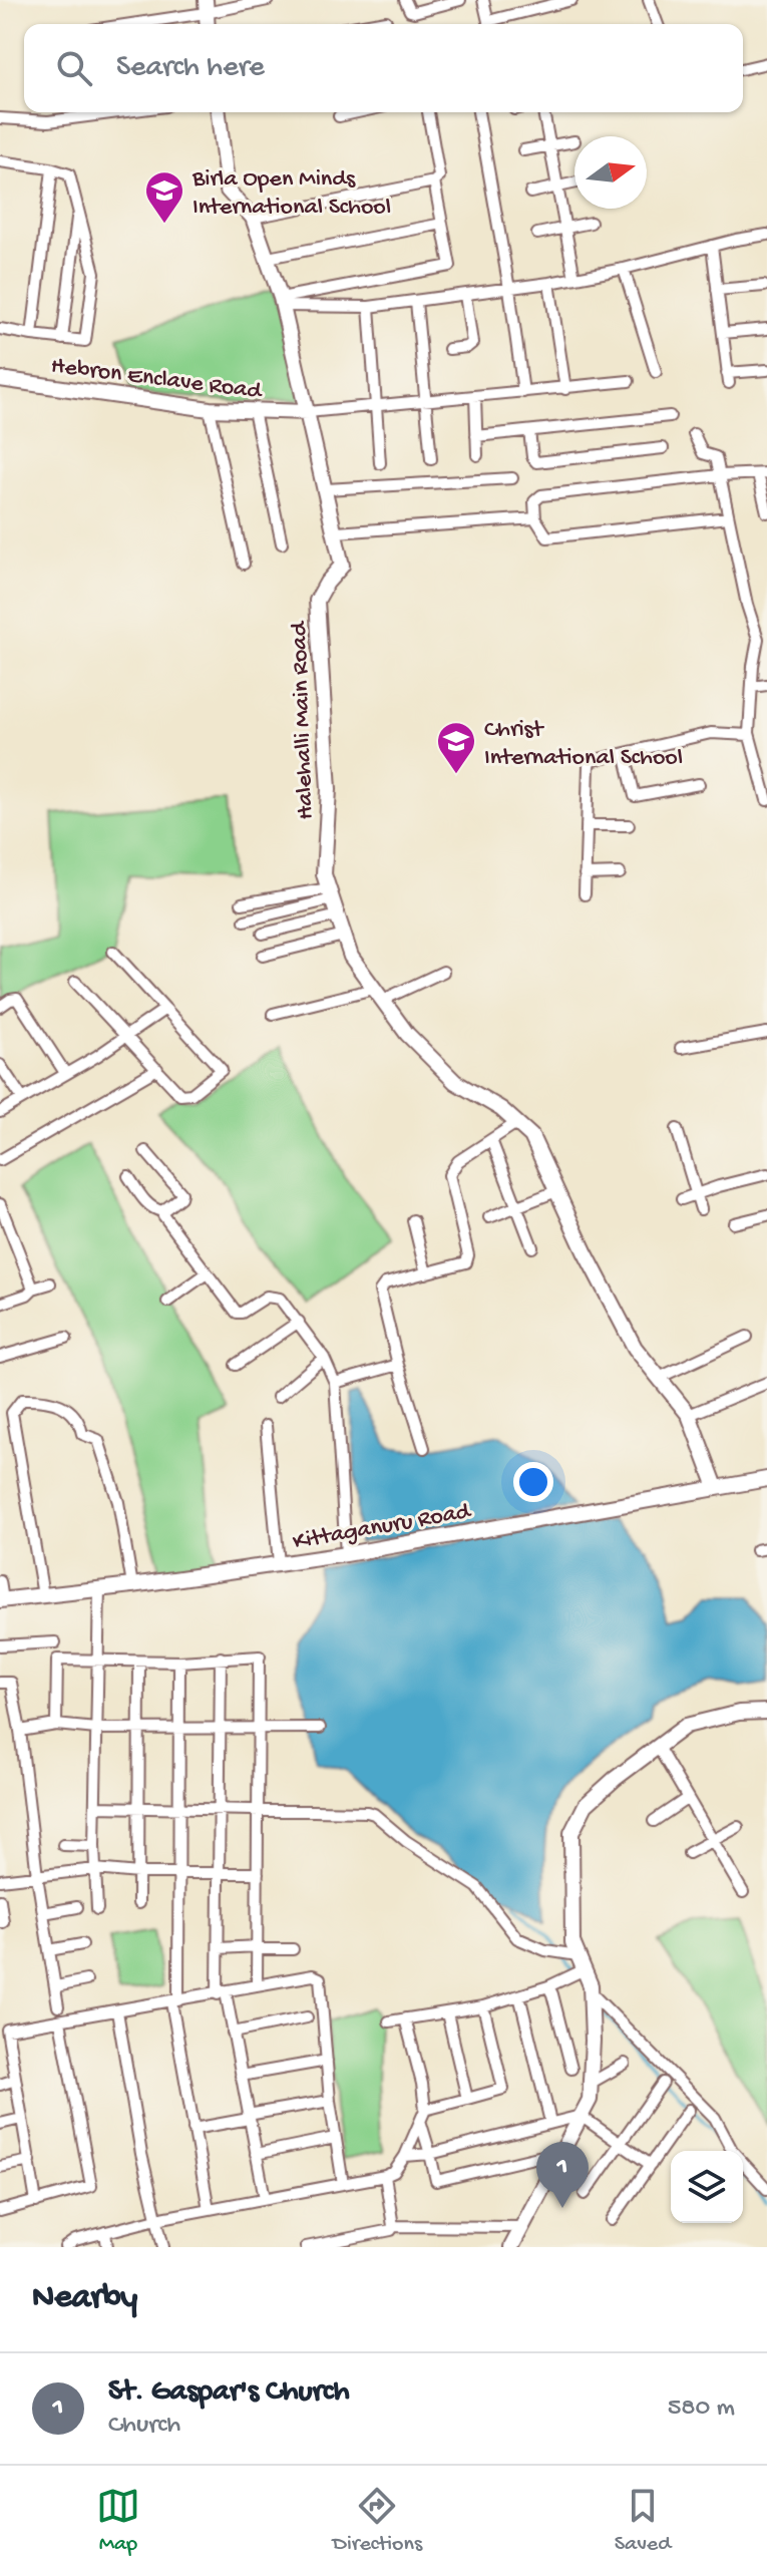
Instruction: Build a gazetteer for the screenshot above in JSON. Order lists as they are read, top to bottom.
{
  "streets": {
    "main road": ["Hebron Enclave Road", "Halehalli Main Road", "Kittaganuru Road"]
  },
  "crossings": [
    ["Hebron Enclave Road", "Halehalli Main Road"],
    ["Halehalli Main Road", "Kittaganuru Road"]
  ],
  "places": {
    "school or university": ["Birla Open Minds International School", "Christ International School"]
  },
  "north": "right",
  "page": {
    "search": "Search here",
    "pins": "1",
    "heading": "Nearby",
    "list": [
      {
        "mark": "1",
        "name": "St. Gaspar's Church",
        "note": "Church",
        "value": "580 m"
      }
    ],
    "nav": ["Map", "Directions", "Saved"]
  }
}
